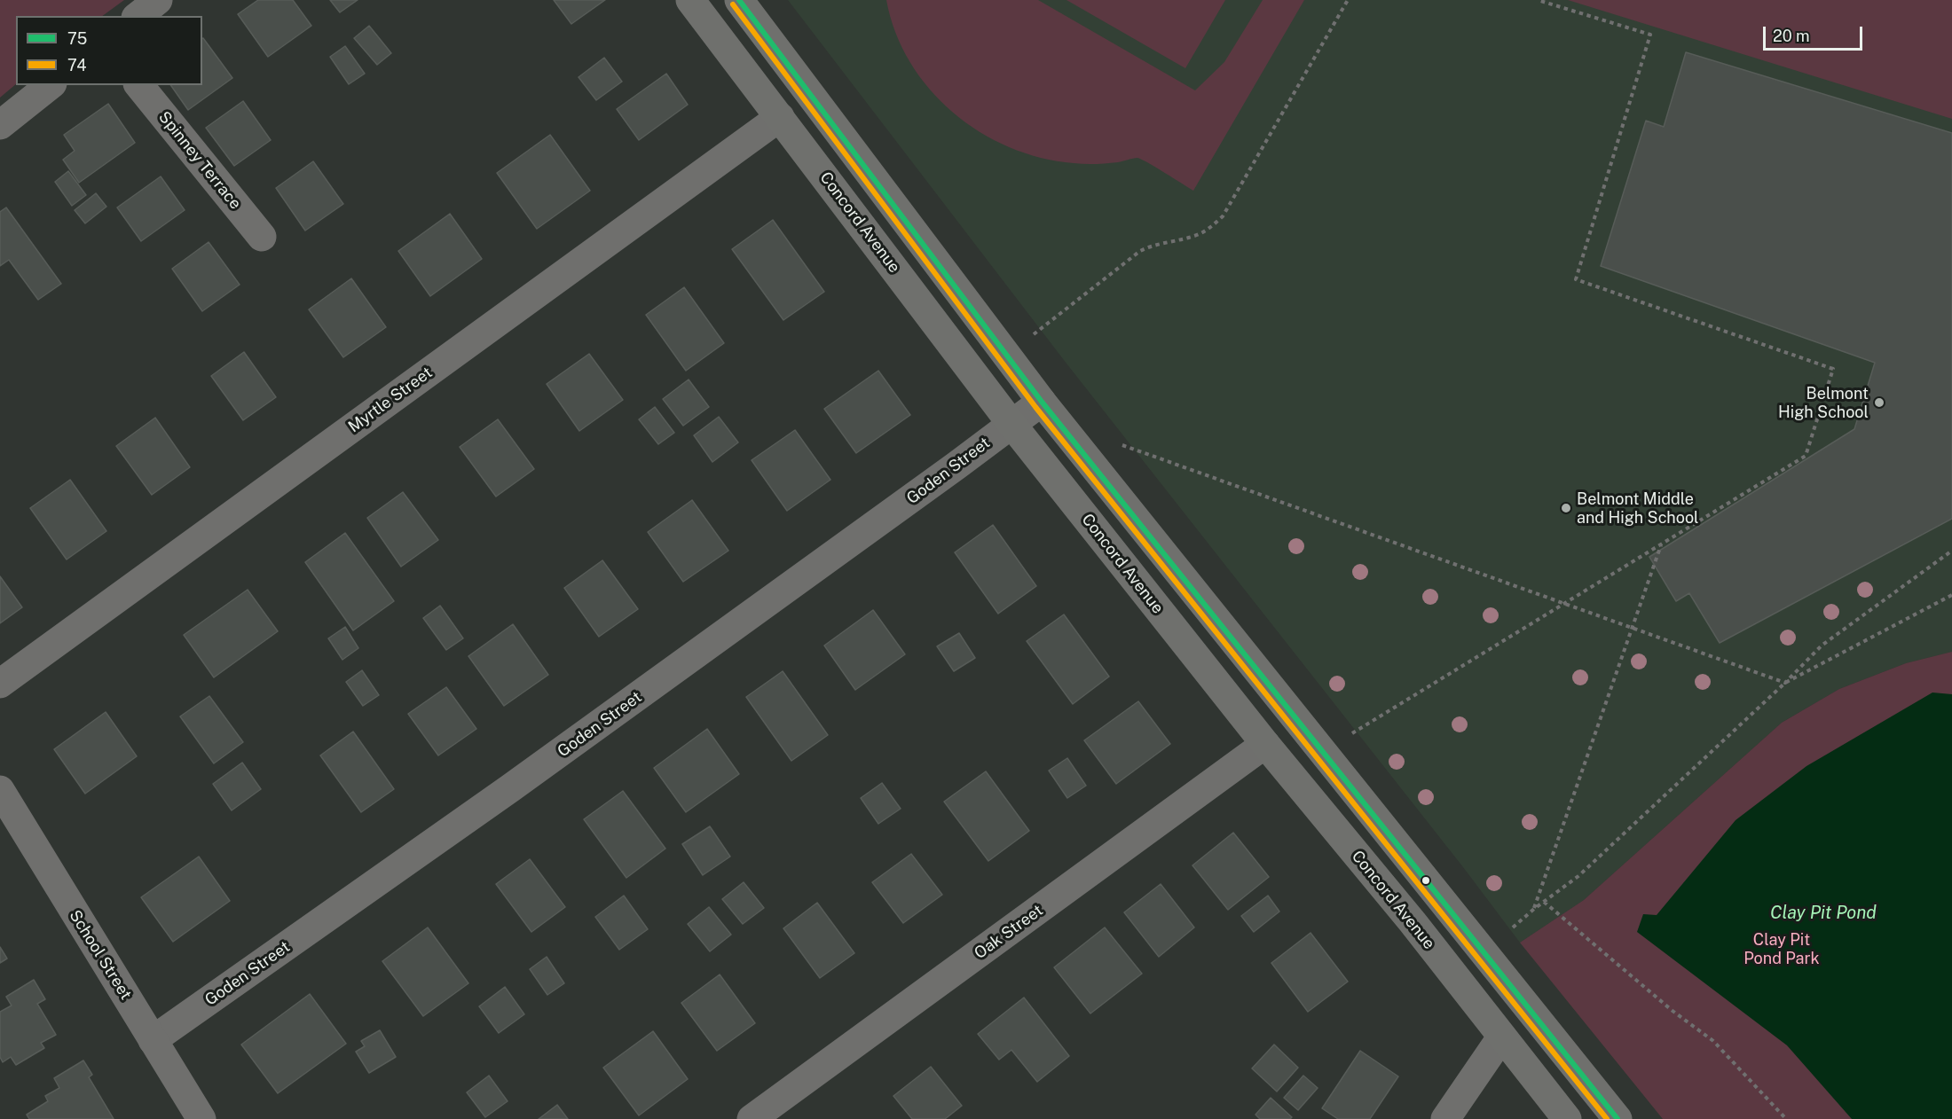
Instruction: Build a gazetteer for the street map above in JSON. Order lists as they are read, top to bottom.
{
  "streets": {
    "main road": ["Concord Avenue"],
    "street": [
      "Spinney Terrace",
      "Myrtle Street",
      "Goden Street",
      "Oak Street",
      "School Street"
    ]
  },
  "crossings": [
    ["Concord Avenue", "Myrtle Street"],
    ["Concord Avenue", "Goden Street"],
    ["Concord Avenue", "Oak Street"],
    ["Goden Street", "School Street"]
  ],
  "water": ["Clay Pit Pond"],
  "parks": ["Clay Pit Pond Park"],
  "places": ["Belmont High School", "Belmont Middle and High School"],
  "lines": ["transit line 75", "transit line 74"],
  "legend": ["75", "74"],
  "scale_bar": "20 m"
}
